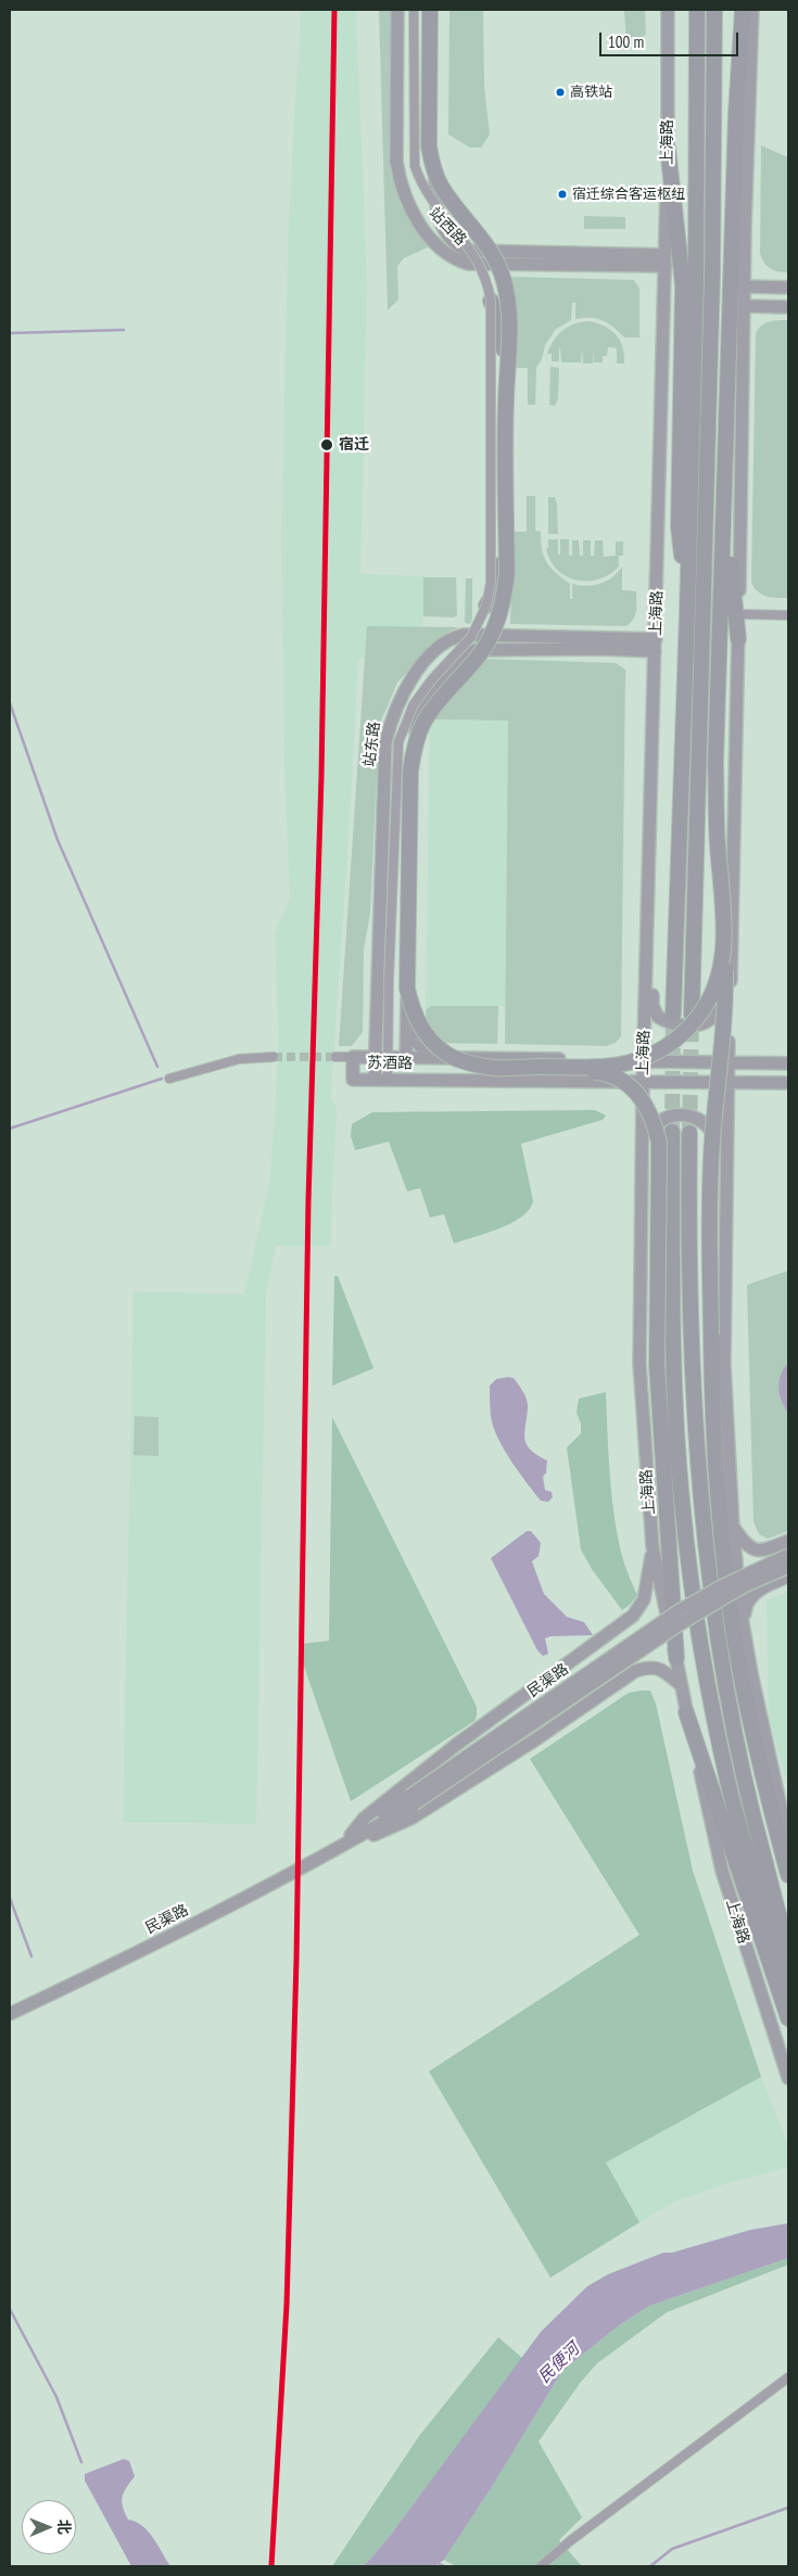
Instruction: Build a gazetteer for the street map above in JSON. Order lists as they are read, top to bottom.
{
  "streets": {
    "highway": ["上海路"],
    "main road": [
      "站西路",
      "站东路",
      "苏酒路",
      "民渠路"
    ]
  },
  "crossings": [
    ["上海路", "站西路"],
    ["上海路", "站东路"],
    ["上海路", "苏酒路"],
    ["站东路", "苏酒路"]
  ],
  "water": ["民便河"],
  "places": ["高铁站", "宿迁综合客运枢纽", "宿迁"],
  "scale_bar": "100 m",
  "north": "right"
}
